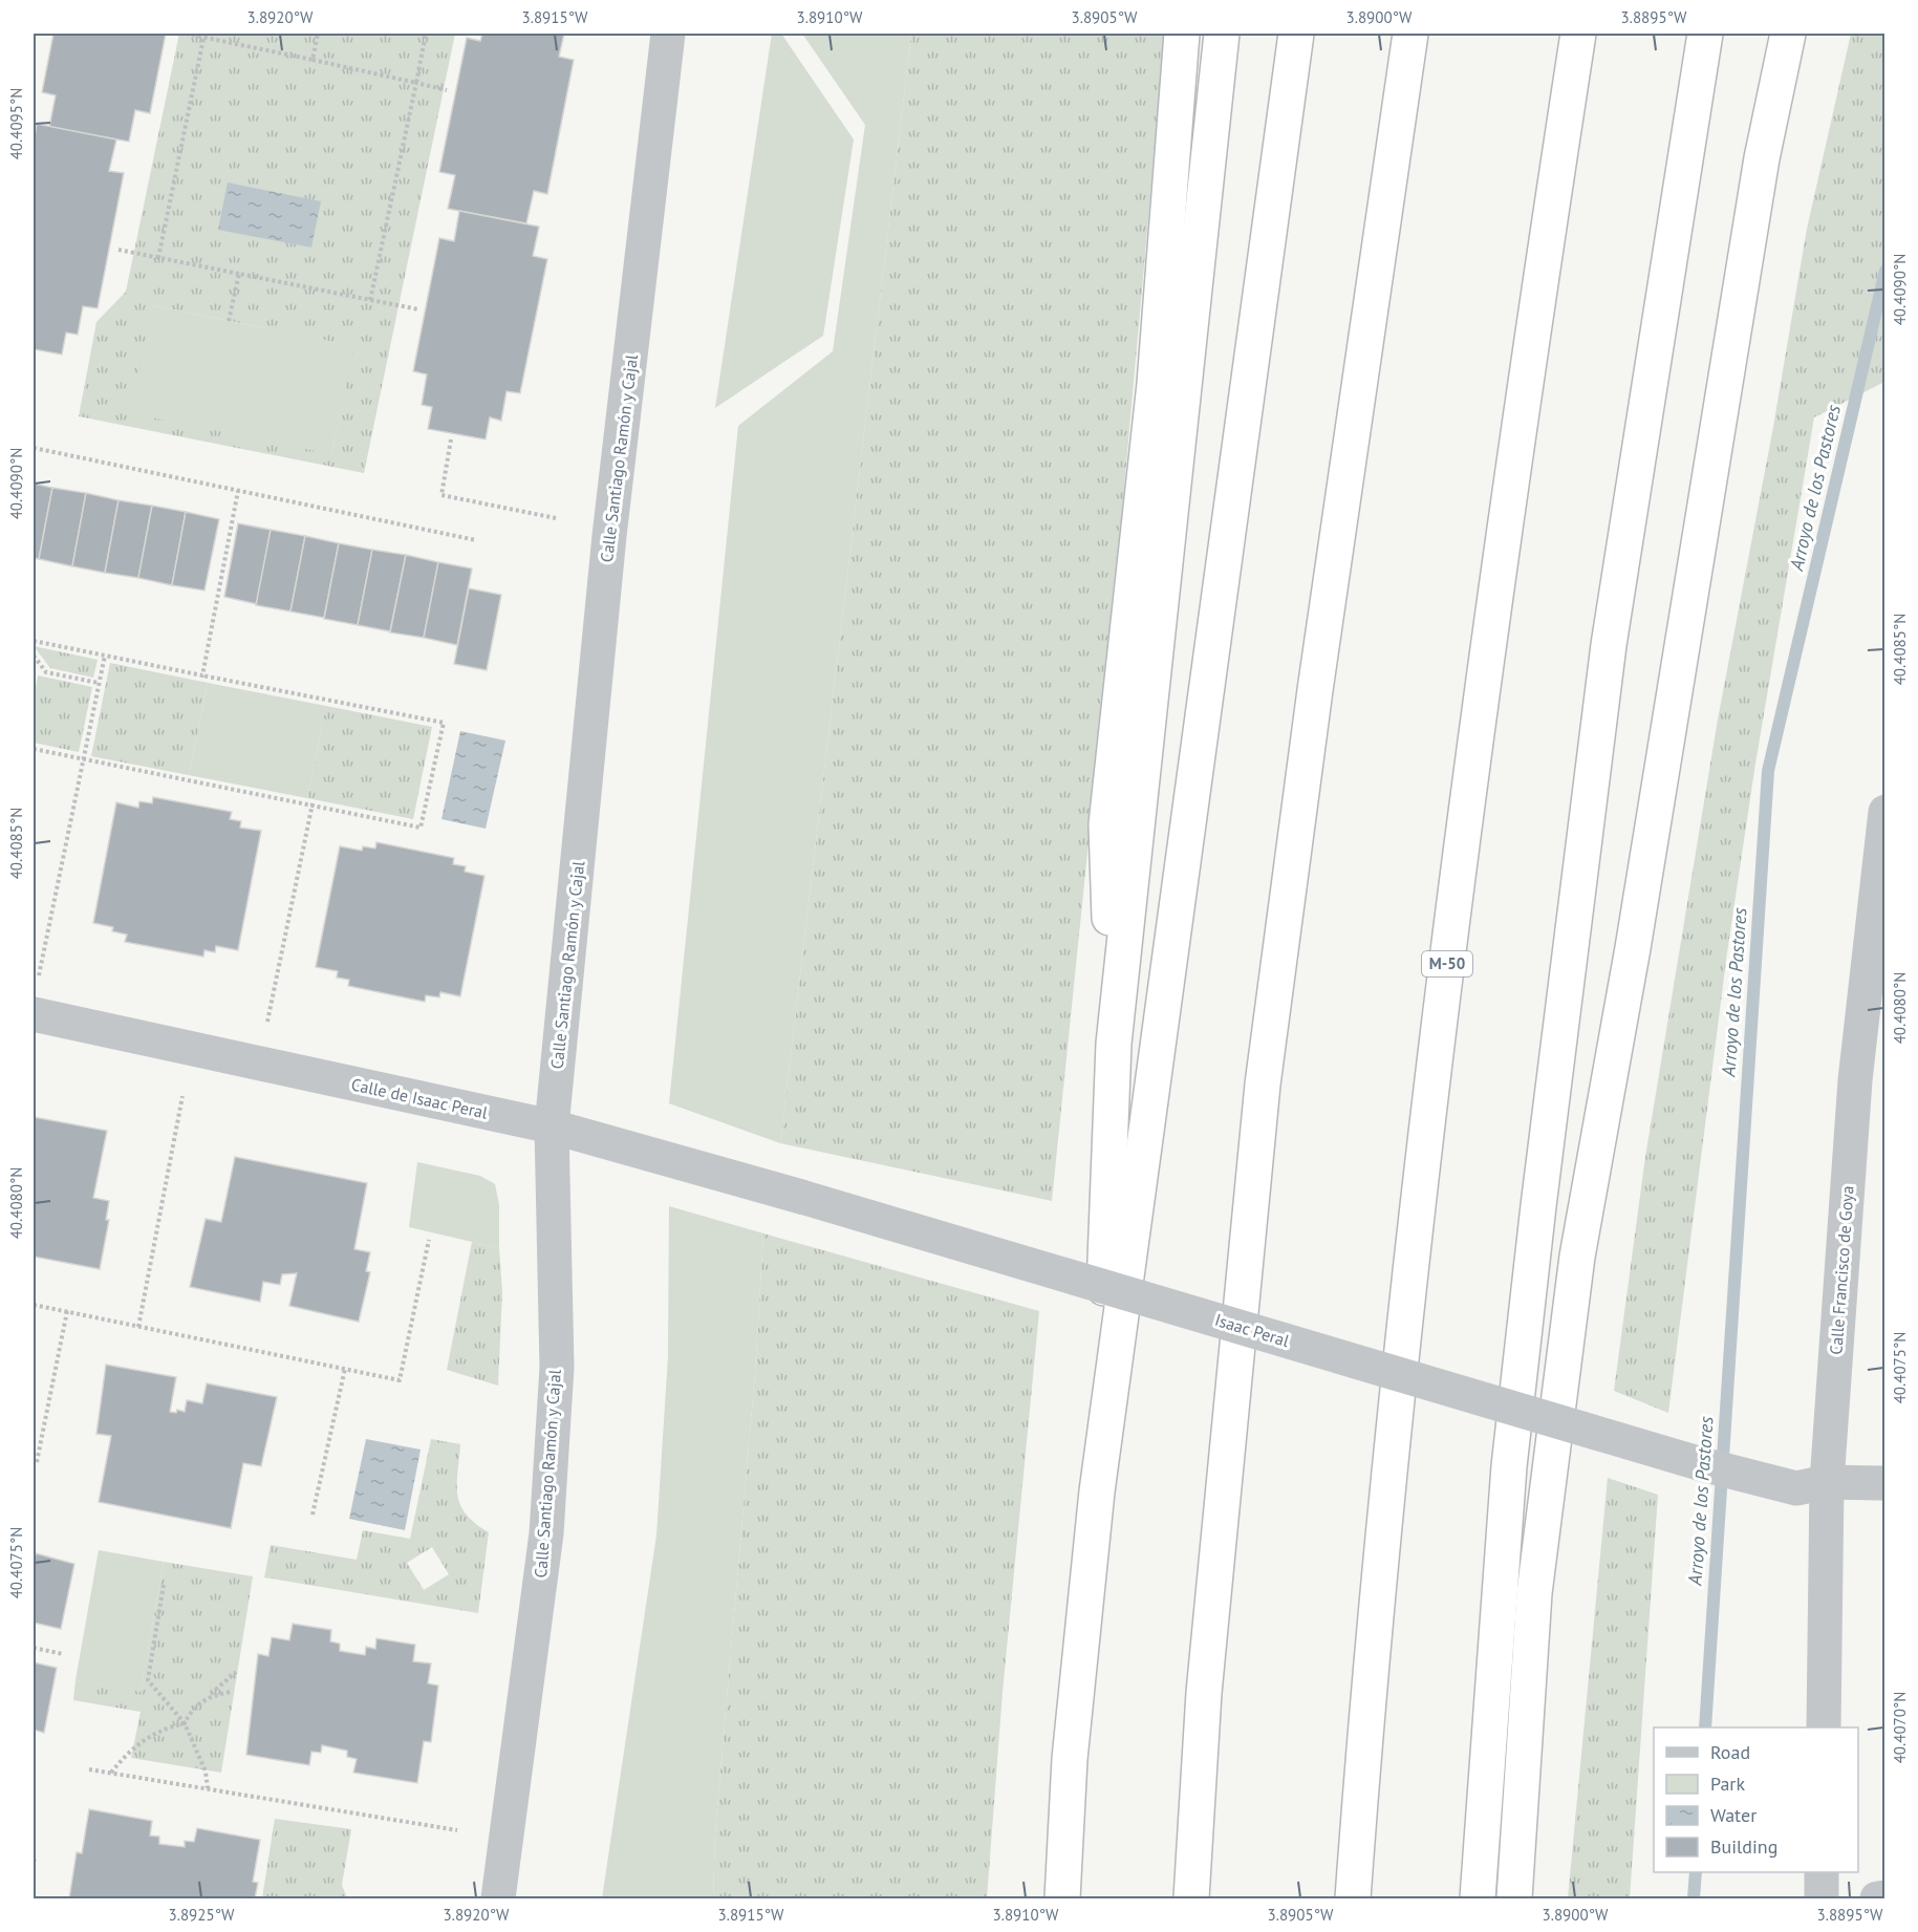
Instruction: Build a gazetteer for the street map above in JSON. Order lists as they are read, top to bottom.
{
  "streets": {
    "highway": ["M-50"],
    "street": [
      "Calle Santiago Ramón y Cajal",
      "Calle de Isaac Peral",
      "Calle Francisco de Goya",
      "Isaac Peral"
    ]
  },
  "crossings": [
    ["Calle Santiago Ramón y Cajal", "Calle de Isaac Peral"],
    ["Calle de Isaac Peral", "Isaac Peral"],
    ["Calle Francisco de Goya", "Isaac Peral"]
  ],
  "water": ["Arroyo de los Pastores"],
  "legend": [
    "Road",
    "Park",
    "Water",
    "Building"
  ],
  "coordinates": [
    "3.8920°W",
    "3.8915°W",
    "3.8910°W",
    "3.8905°W",
    "3.8900°W",
    "3.8895°W",
    "40.4095°N",
    "40.4090°N",
    "40.4085°N",
    "40.4080°N",
    "40.4075°N",
    "40.4070°N",
    "3.8925°W"
  ]
}
